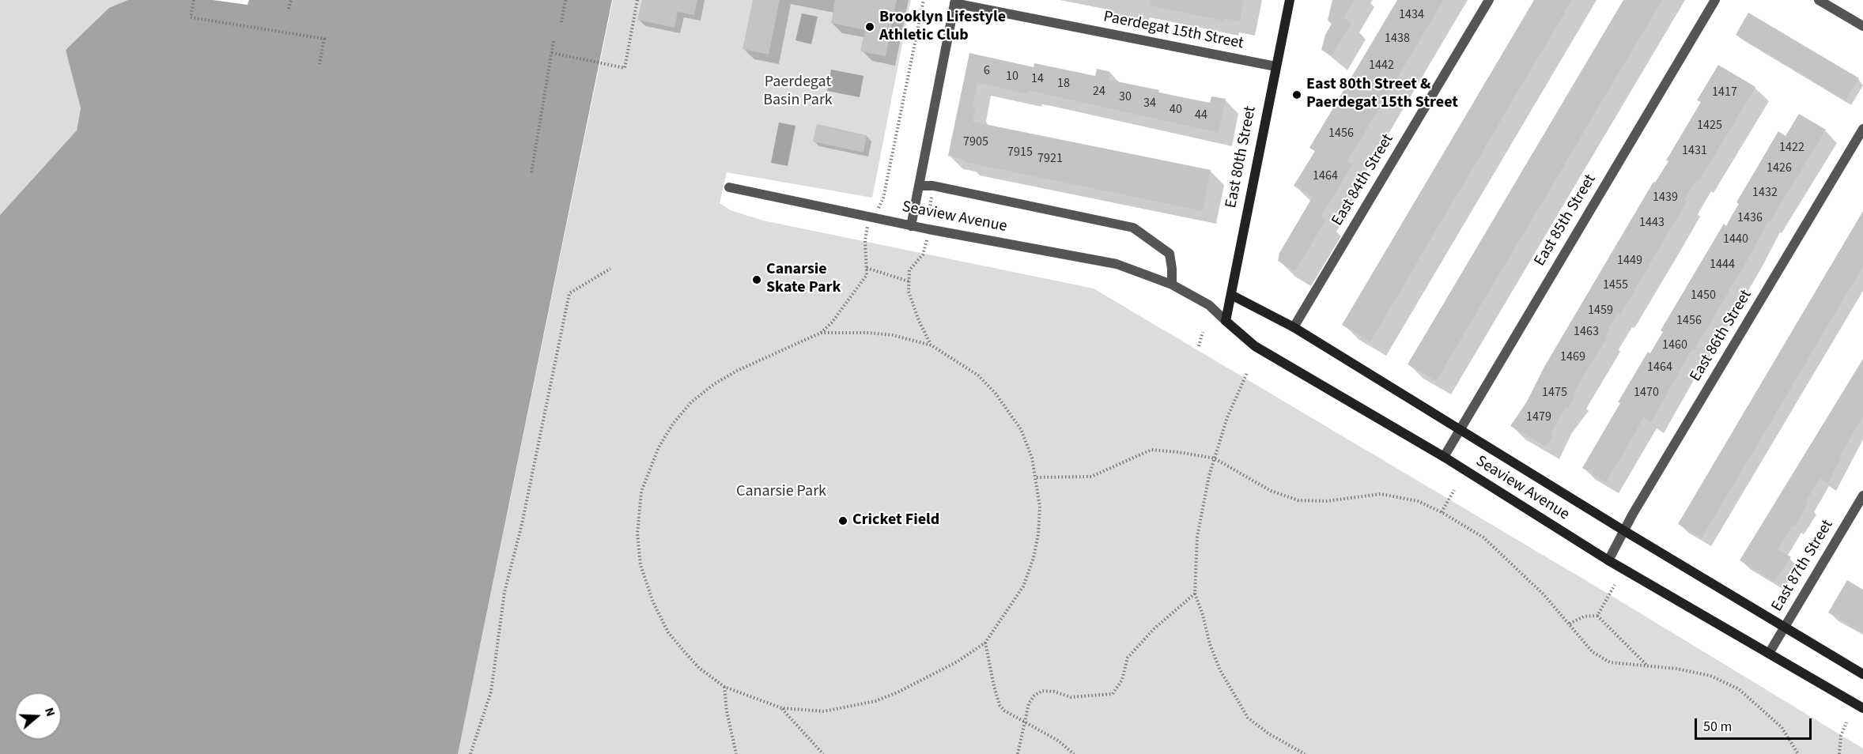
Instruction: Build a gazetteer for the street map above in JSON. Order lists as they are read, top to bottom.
{
  "streets": {
    "street": [
      "Paerdegat 15th Street",
      "East 80th Street",
      "East 84th Street",
      "Seaview Avenue",
      "East 85th Street",
      "East 86th Street",
      "East 87th Street"
    ]
  },
  "crossings": [
    ["Paerdegat 15th Street", "East 80th Street"],
    ["East 80th Street", "Seaview Avenue"],
    ["East 84th Street", "Seaview Avenue"],
    ["Seaview Avenue", "East 85th Street"],
    ["Seaview Avenue", "East 86th Street"],
    ["Seaview Avenue", "East 87th Street"]
  ],
  "parks": ["Paerdegat Basin Park", "Canarsie Park"],
  "places": [
    "Brooklyn Lifestyle Athletic Club",
    "East 80th Street & Paerdegat 15th Street",
    "Canarsie Skate Park",
    "Cricket Field"
  ],
  "house_numbers": [
    "1434",
    "1438",
    "1442",
    "6",
    "10",
    "14",
    "18",
    "24",
    "1417",
    "30",
    "34",
    "40",
    "44",
    "1425",
    "1456",
    "7905",
    "1422",
    "1431",
    "7915",
    "7921",
    "1426",
    "1464",
    "1432",
    "1439",
    "1436",
    "1443",
    "1440",
    "1449",
    "1444",
    "1455",
    "1450",
    "1459",
    "1456",
    "1463",
    "1460",
    "1469",
    "1464",
    "1475",
    "1470",
    "1479"
  ],
  "scale_bar": "50 m",
  "north": "right"
}
